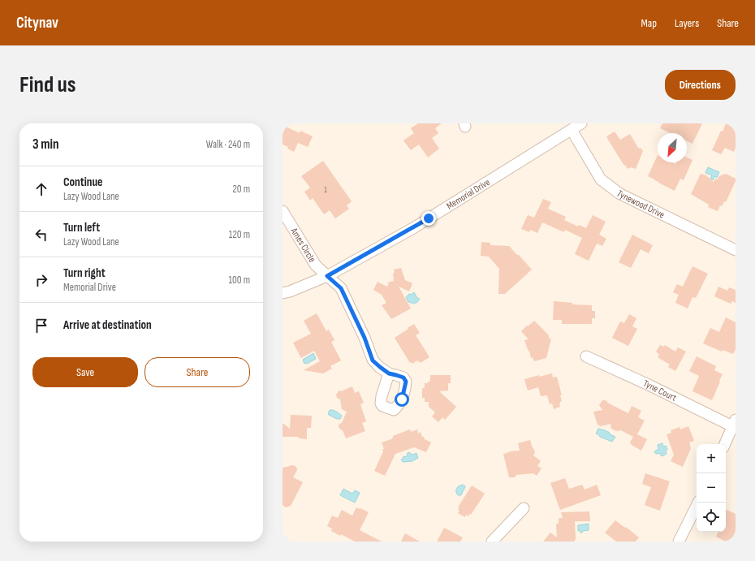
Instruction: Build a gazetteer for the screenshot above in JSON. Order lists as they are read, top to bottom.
{
  "streets": {
    "street": [
      "Memorial Drive",
      "Tynewood Drive",
      "Ames Circle",
      "Tyne Court"
    ]
  },
  "crossings": [
    ["Memorial Drive", "Tynewood Drive"],
    ["Memorial Drive", "Ames Circle"]
  ],
  "house_numbers": ["1"],
  "north": "bottom left",
  "page": {
    "header": "Citynav",
    "nav": ["Map", "Layers", "Share"],
    "buttons": [
      "Directions",
      ["Save", "Share"]
    ],
    "title": "Find us",
    "heading": ["3 min", "Walk · 240 m"],
    "list": [
      ["Continue", "Lazy Wood Lane", "20 m"],
      ["Turn left", "Lazy Wood Lane", "120 m"],
      ["Turn right", "Memorial Drive", "100 m"],
      "Arrive at destination"
    ],
    "map_buttons": ["+", "−"]
  }
}
